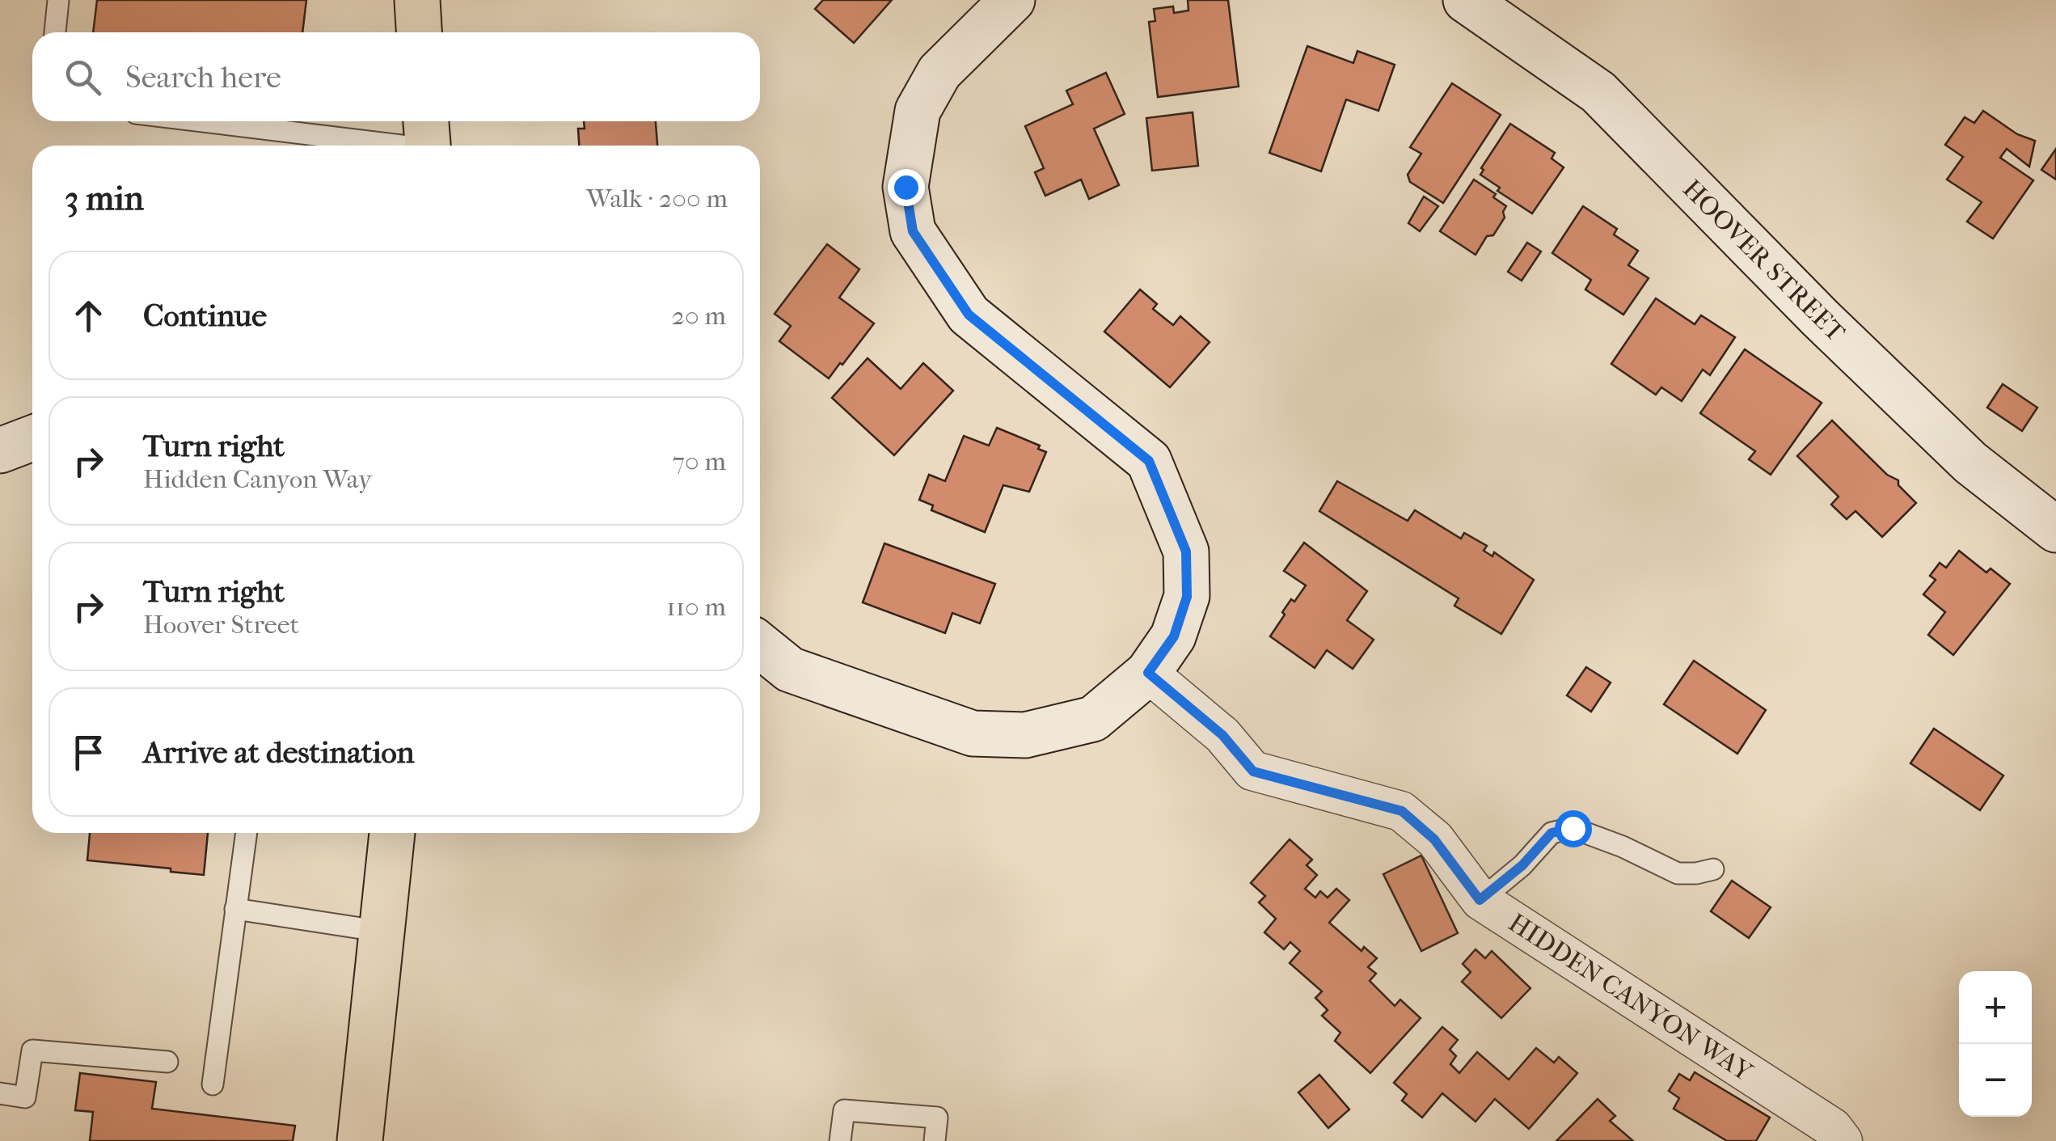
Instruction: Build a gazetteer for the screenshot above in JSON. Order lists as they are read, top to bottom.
{
  "streets": {
    "street": ["HOOVER STREET", "HIDDEN CANYON WAY"]
  },
  "page": {
    "search": "Search here",
    "heading": ["3 min", "Walk · 200 m"],
    "list": [
      ["Continue", "20 m"],
      ["Turn right", "Hidden Canyon Way", "70 m"],
      ["Turn right", "Hoover Street", "110 m"],
      "Arrive at destination"
    ],
    "map_buttons": ["+", "−"]
  }
}
